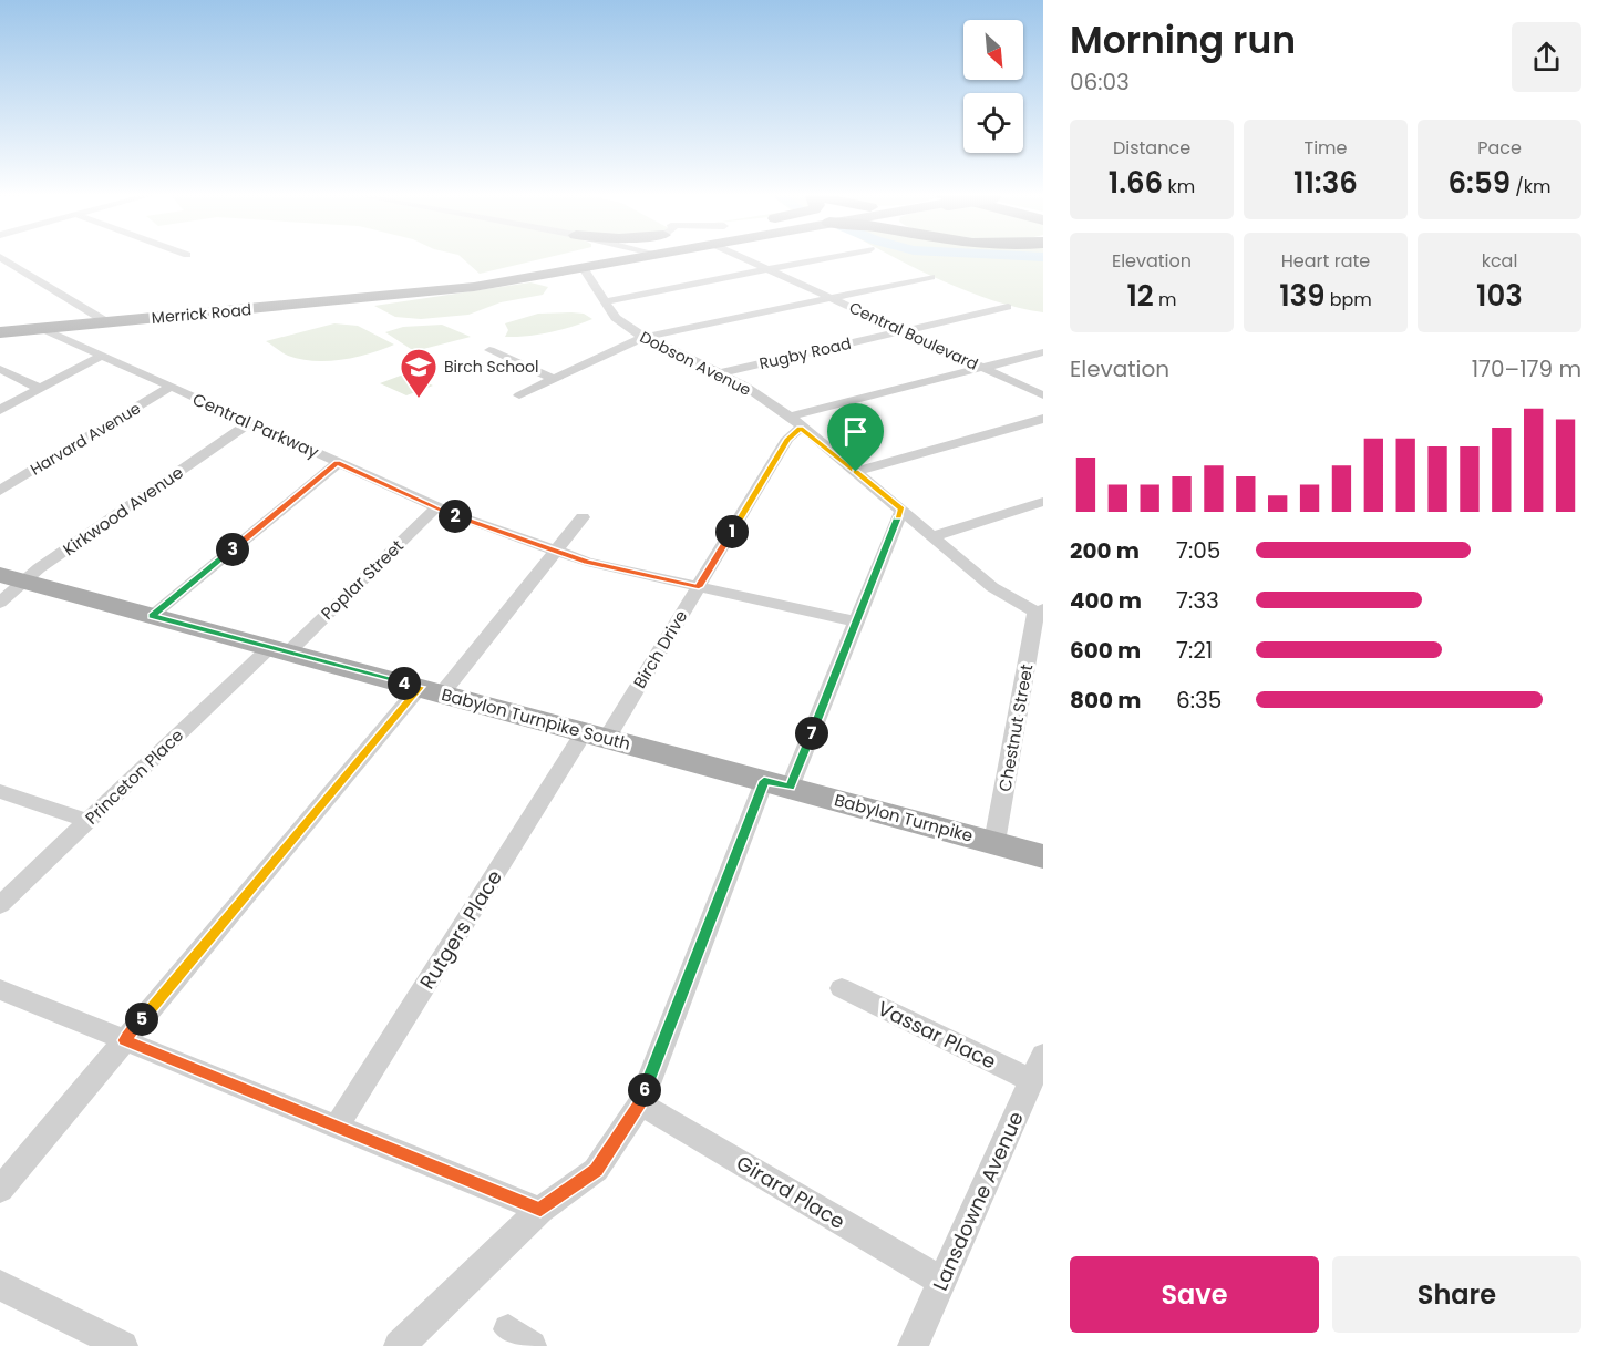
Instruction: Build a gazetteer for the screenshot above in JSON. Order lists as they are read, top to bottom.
{
  "streets": {
    "main road": ["Merrick Road", "Babylon Turnpike South", "Babylon Turnpike"],
    "street": [
      "Central Boulevard",
      "Rugby Road",
      "Dobson Avenue",
      "Central Parkway",
      "Harvard Avenue",
      "Kirkwood Avenue",
      "Poplar Street",
      "Birch Drive",
      "Chestnut Street",
      "Princeton Place",
      "Rutgers Place",
      "Vassar Place",
      "Girard Place",
      "Lansdowne Avenue"
    ]
  },
  "crossings": [
    ["Merrick Road", "Dobson Avenue"],
    ["Merrick Road", "Central Parkway"],
    ["Central Boulevard", "Rugby Road"],
    ["Rugby Road", "Dobson Avenue"],
    ["Dobson Avenue", "Birch Drive"],
    ["Dobson Avenue", "Chestnut Street"],
    ["Central Parkway", "Harvard Avenue"],
    ["Central Parkway", "Kirkwood Avenue"],
    ["Central Parkway", "Poplar Street"],
    ["Central Parkway", "Birch Drive"],
    ["Kirkwood Avenue", "Babylon Turnpike South"],
    ["Poplar Street", "Babylon Turnpike South"],
    ["Poplar Street", "Princeton Place"],
    ["Birch Drive", "Babylon Turnpike South"],
    ["Birch Drive", "Rutgers Place"],
    ["Babylon Turnpike South", "Princeton Place"],
    ["Babylon Turnpike South", "Babylon Turnpike"],
    ["Babylon Turnpike South", "Rutgers Place"],
    ["Chestnut Street", "Babylon Turnpike"],
    ["Vassar Place", "Lansdowne Avenue"],
    ["Girard Place", "Lansdowne Avenue"]
  ],
  "places": {
    "school or university": ["Birch School"]
  },
  "north": "bottom right",
  "page": {
    "heading": ["Morning run", "06:03"],
    "stats": [
      ["Distance", "1.66 km"],
      ["Time", "11:36"],
      ["Pace", "6:59 /km"],
      ["Elevation", "12 m"],
      ["Heart rate", "139 bpm"],
      ["kcal", "103"]
    ],
    "chart": ["Elevation", "170–179 m"],
    "pins": [
      "2",
      "1",
      "3",
      "4",
      "7",
      "5",
      "6"
    ],
    "list": [
      {
        "name": "200 m",
        "note": "7:05"
      },
      {
        "name": "400 m",
        "note": "7:33"
      },
      {
        "name": "600 m",
        "note": "7:21"
      },
      {
        "name": "800 m",
        "note": "6:35"
      }
    ],
    "buttons": ["Save", "Share"]
  }
}
